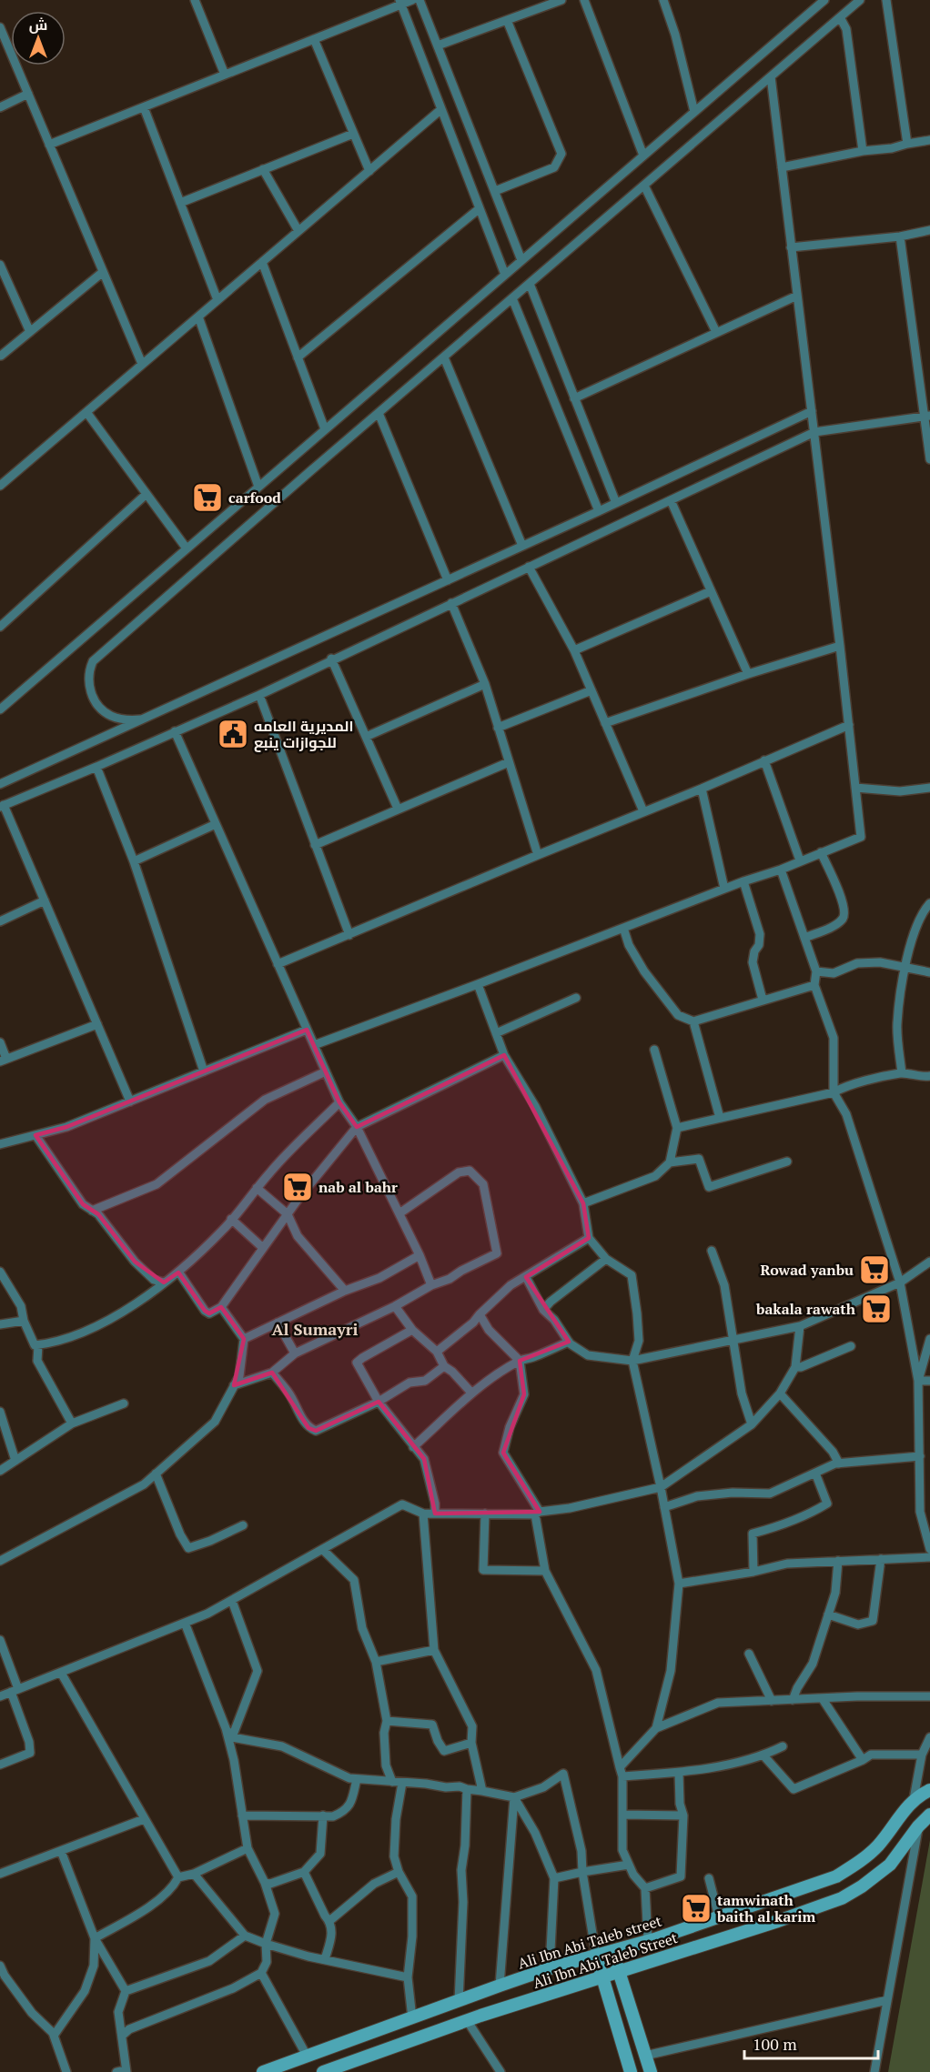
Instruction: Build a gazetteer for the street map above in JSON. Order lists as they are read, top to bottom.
{
  "streets": {
    "main road": ["Ali Ibn Abi Taleb street", "Ali Ibn Abi Taleb Street"]
  },
  "districts": ["Al Sumayri"],
  "places": {
    "supermarket": [
      "carfood",
      "nab al bahr",
      "Rowad yanbu",
      "bakala rawath",
      "tamwinath baith al karim"
    ],
    "public building": ["المديرية العامه للجوازات ينبع"]
  },
  "scale_bar": "100 m",
  "north": "top"
}
